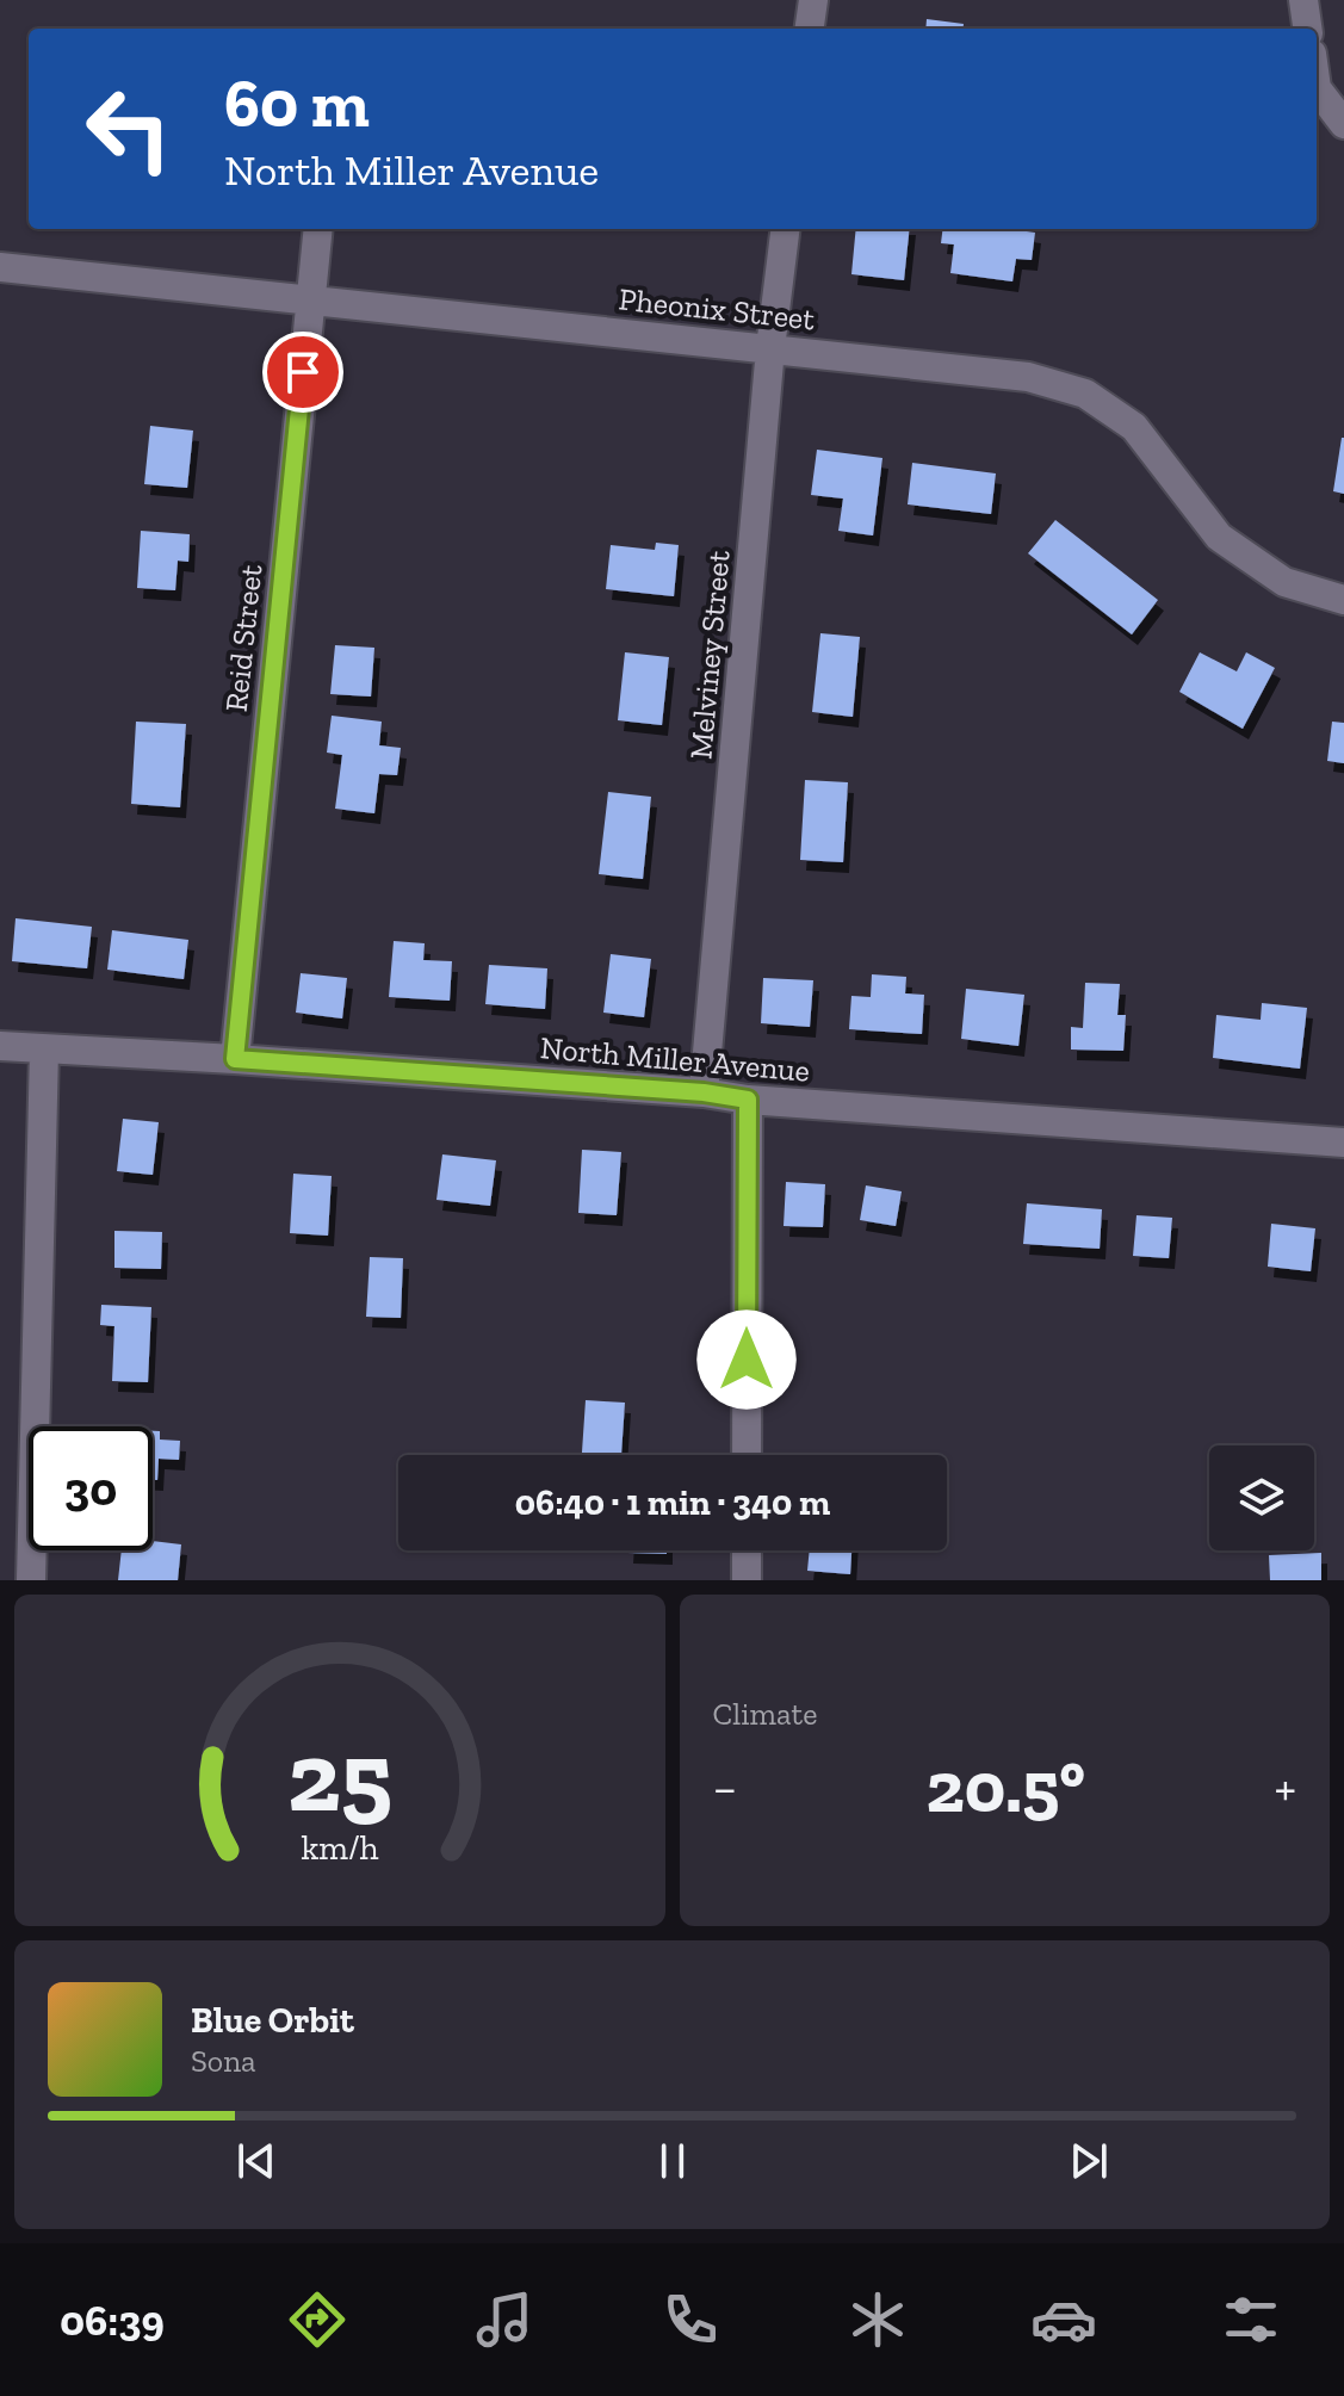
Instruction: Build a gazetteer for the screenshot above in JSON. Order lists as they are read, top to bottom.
{
  "streets": {
    "street": [
      "Pheonix Street",
      "Reid Street",
      "Melviney Street",
      "North Miller Avenue"
    ]
  },
  "crossings": [
    ["Pheonix Street", "Reid Street"],
    ["Pheonix Street", "Melviney Street"],
    ["Reid Street", "North Miller Avenue"],
    ["Melviney Street", "North Miller Avenue"]
  ],
  "page": {
    "turn": ["60 m", "North Miller Avenue"],
    "limit": "30",
    "trip": "06:40 · 1 min · 340 m",
    "tile": "Climate",
    "heat": ["−", "20.5°", "+"],
    "song": ["Blue Orbit", "Sona"],
    "tabs": "06:39",
    "gauge": ["25", "km/h"]
  }
}
